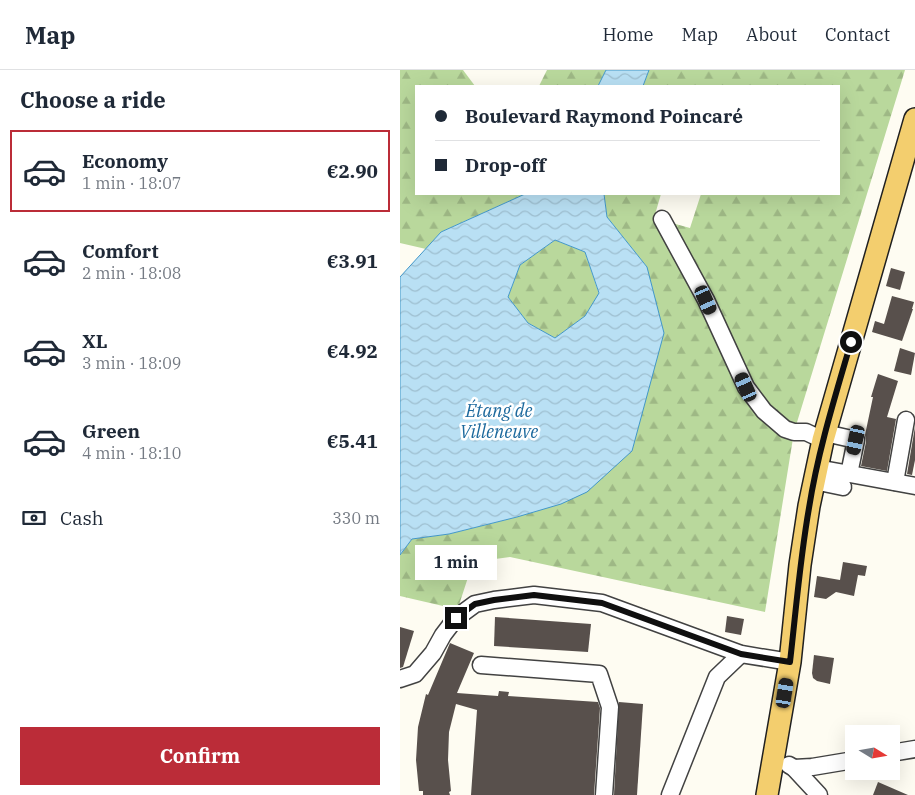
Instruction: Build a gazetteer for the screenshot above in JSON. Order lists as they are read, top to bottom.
{
  "water": ["Étang de Villeneuve"],
  "north": "right",
  "page": {
    "header": "Map",
    "nav": [
      "Home",
      "Map",
      "About",
      "Contact"
    ],
    "heading": "Choose a ride",
    "banner": ["Boulevard Raymond Poincaré", "Drop-off"],
    "list": [
      {
        "name": "Economy",
        "note": "1 min · 18:07",
        "value": "€2.90"
      },
      {
        "name": "Comfort",
        "note": "2 min · 18:08",
        "value": "€3.91"
      },
      {
        "name": "XL",
        "note": "3 min · 18:09",
        "value": "€4.92"
      },
      {
        "name": "Green",
        "note": "4 min · 18:10",
        "value": "€5.41"
      }
    ],
    "pay": ["Cash", "330 m"],
    "bubble": "1 min",
    "buttons": "Confirm"
  }
}
